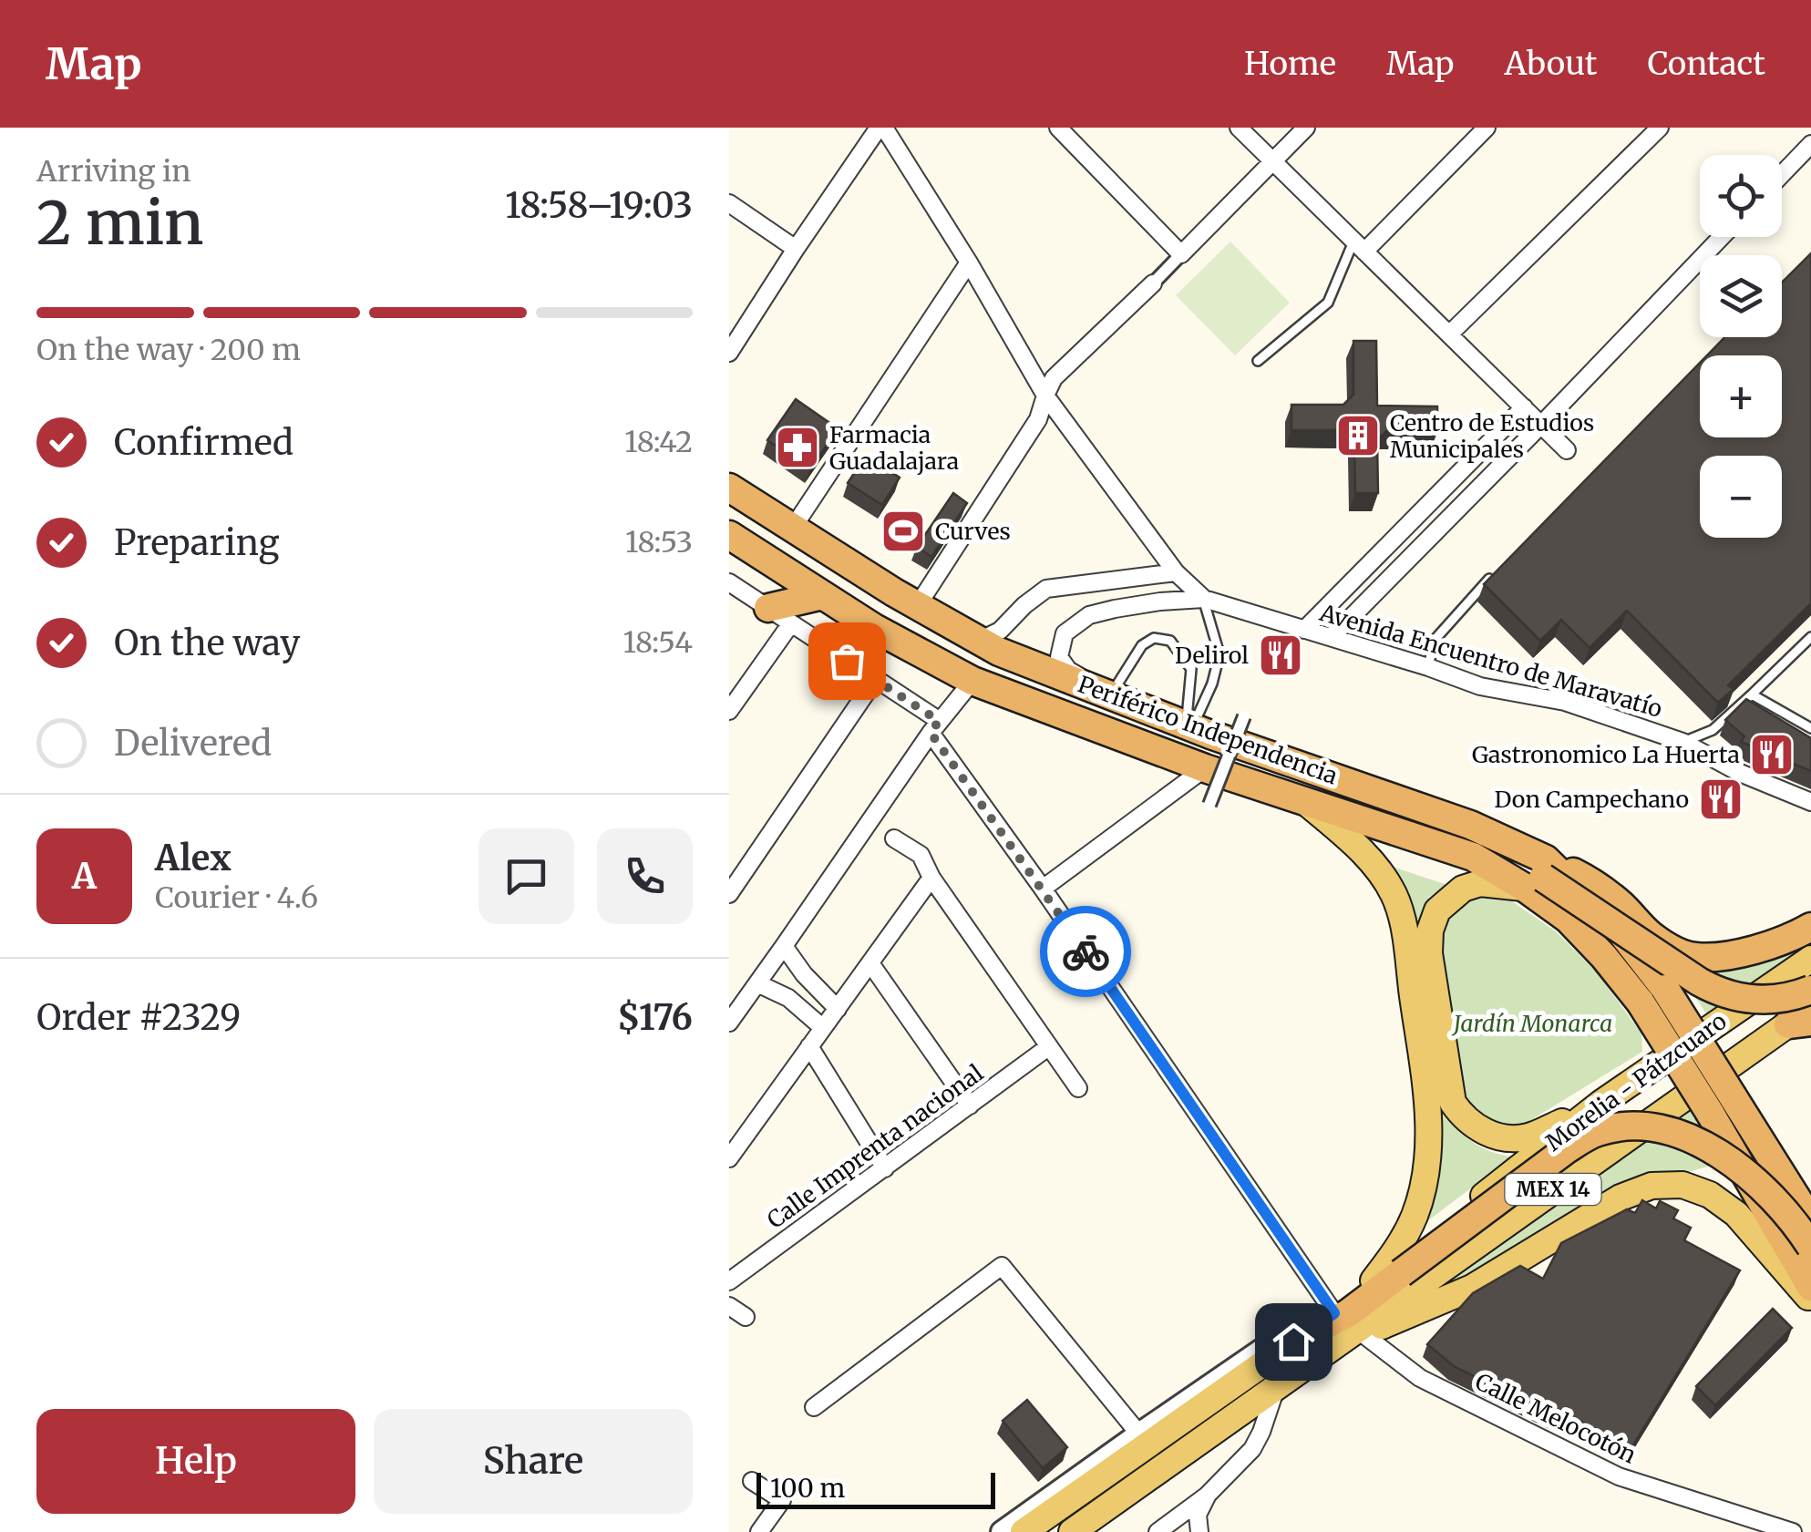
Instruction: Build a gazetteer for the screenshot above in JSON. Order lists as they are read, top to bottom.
{
  "streets": {
    "highway": ["Periférico Independencia"],
    "main road": ["Morelia - Pátzcuaro", "MEX 14"],
    "street": ["Avenida Encuentro de Maravatío", "Calle Imprenta nacional", "Calle Melocotón"]
  },
  "parks": ["Jardín Monarca"],
  "places": {
    "building": ["Centro de Estudios Municipales"],
    "pharmacy": ["Farmacia Guadalajara"],
    "sports": ["Curves"],
    "restaurant": ["Delirol", "Gastronomico La Huerta", "Don Campechano"]
  },
  "scale_bar": "100 m",
  "page": {
    "header": "Map",
    "nav": [
      "Home",
      "Map",
      "About",
      "Contact"
    ],
    "heading": ["2 min", "Arriving in", "18:58–19:03"],
    "panel": [
      "Alex",
      "Courier · 4.6",
      "Order #2329",
      "$176"
    ],
    "map_buttons": ["+", "−"],
    "bar": "On the way · 200 m",
    "list": [
      ["Confirmed", "18:42"],
      ["Preparing", "18:53"],
      ["On the way", "18:54"],
      "Delivered"
    ],
    "round": "A",
    "buttons": ["Help", "Share"],
    "scale": "100 m"
  }
}
